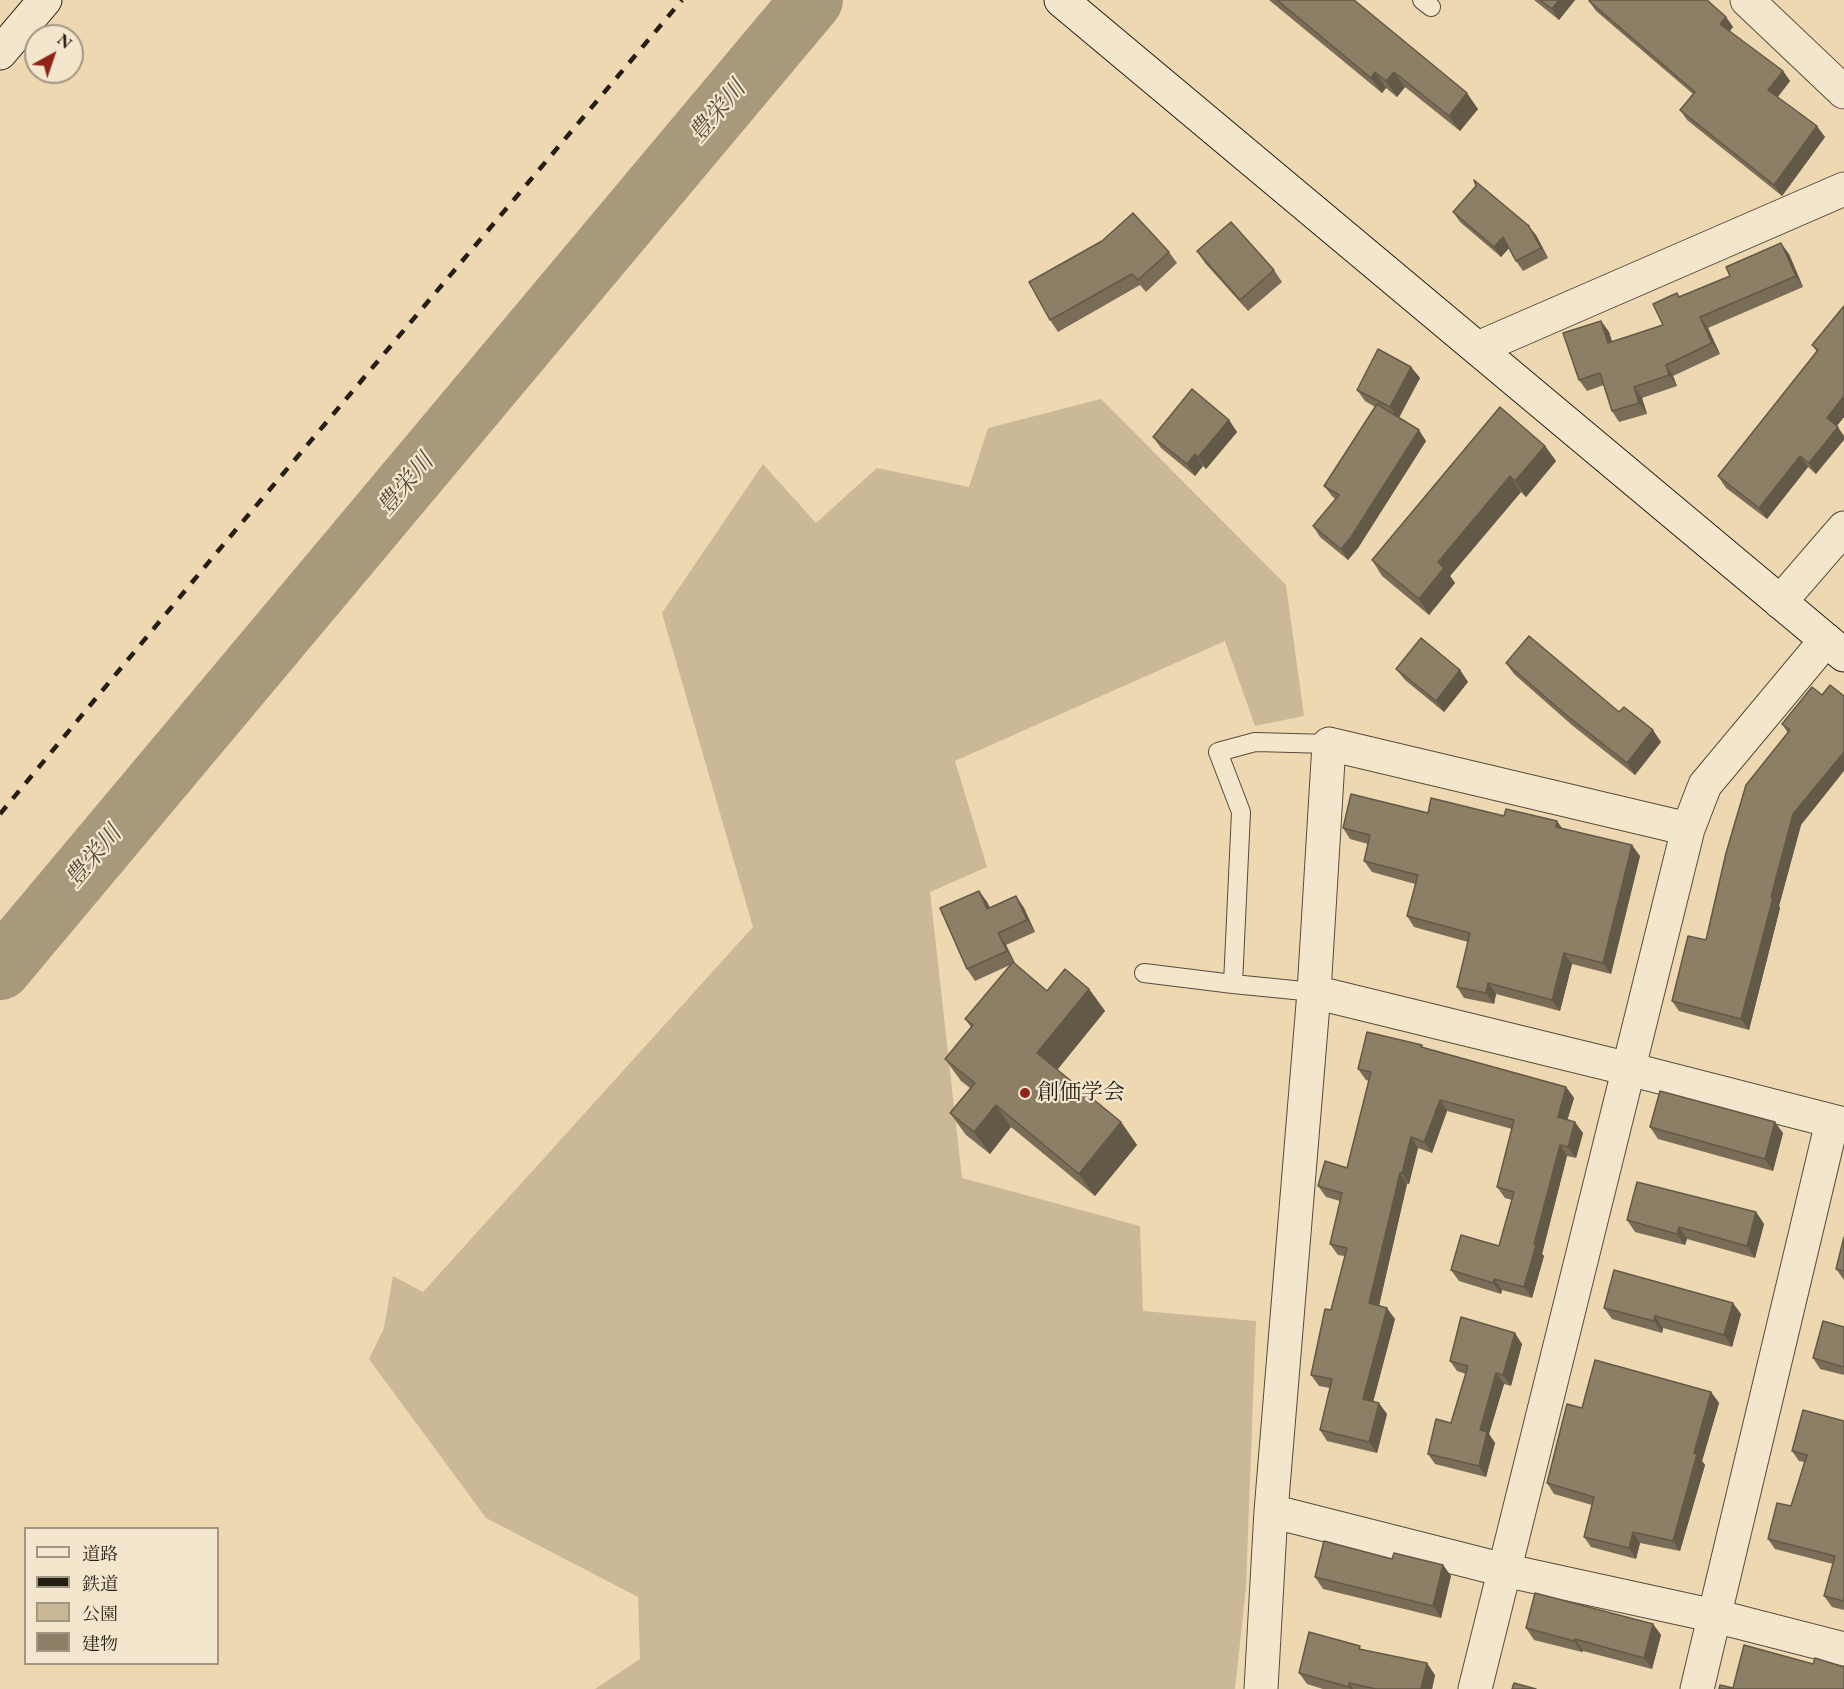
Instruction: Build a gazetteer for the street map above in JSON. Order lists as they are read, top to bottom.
{
  "water": ["豊栄川"],
  "places": ["創価学会"],
  "legend": [
    "道路",
    "鉄道",
    "公園",
    "建物"
  ],
  "north": "top right"
}
